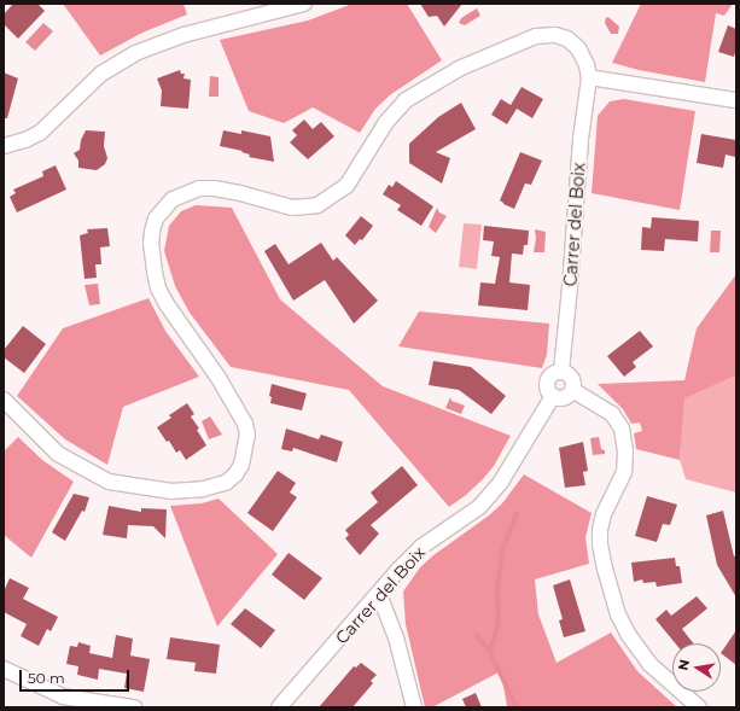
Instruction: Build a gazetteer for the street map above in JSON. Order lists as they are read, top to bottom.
{
  "streets": {
    "street": ["Carrer del Boix"]
  },
  "scale_bar": "50 m",
  "north": "left"
}
